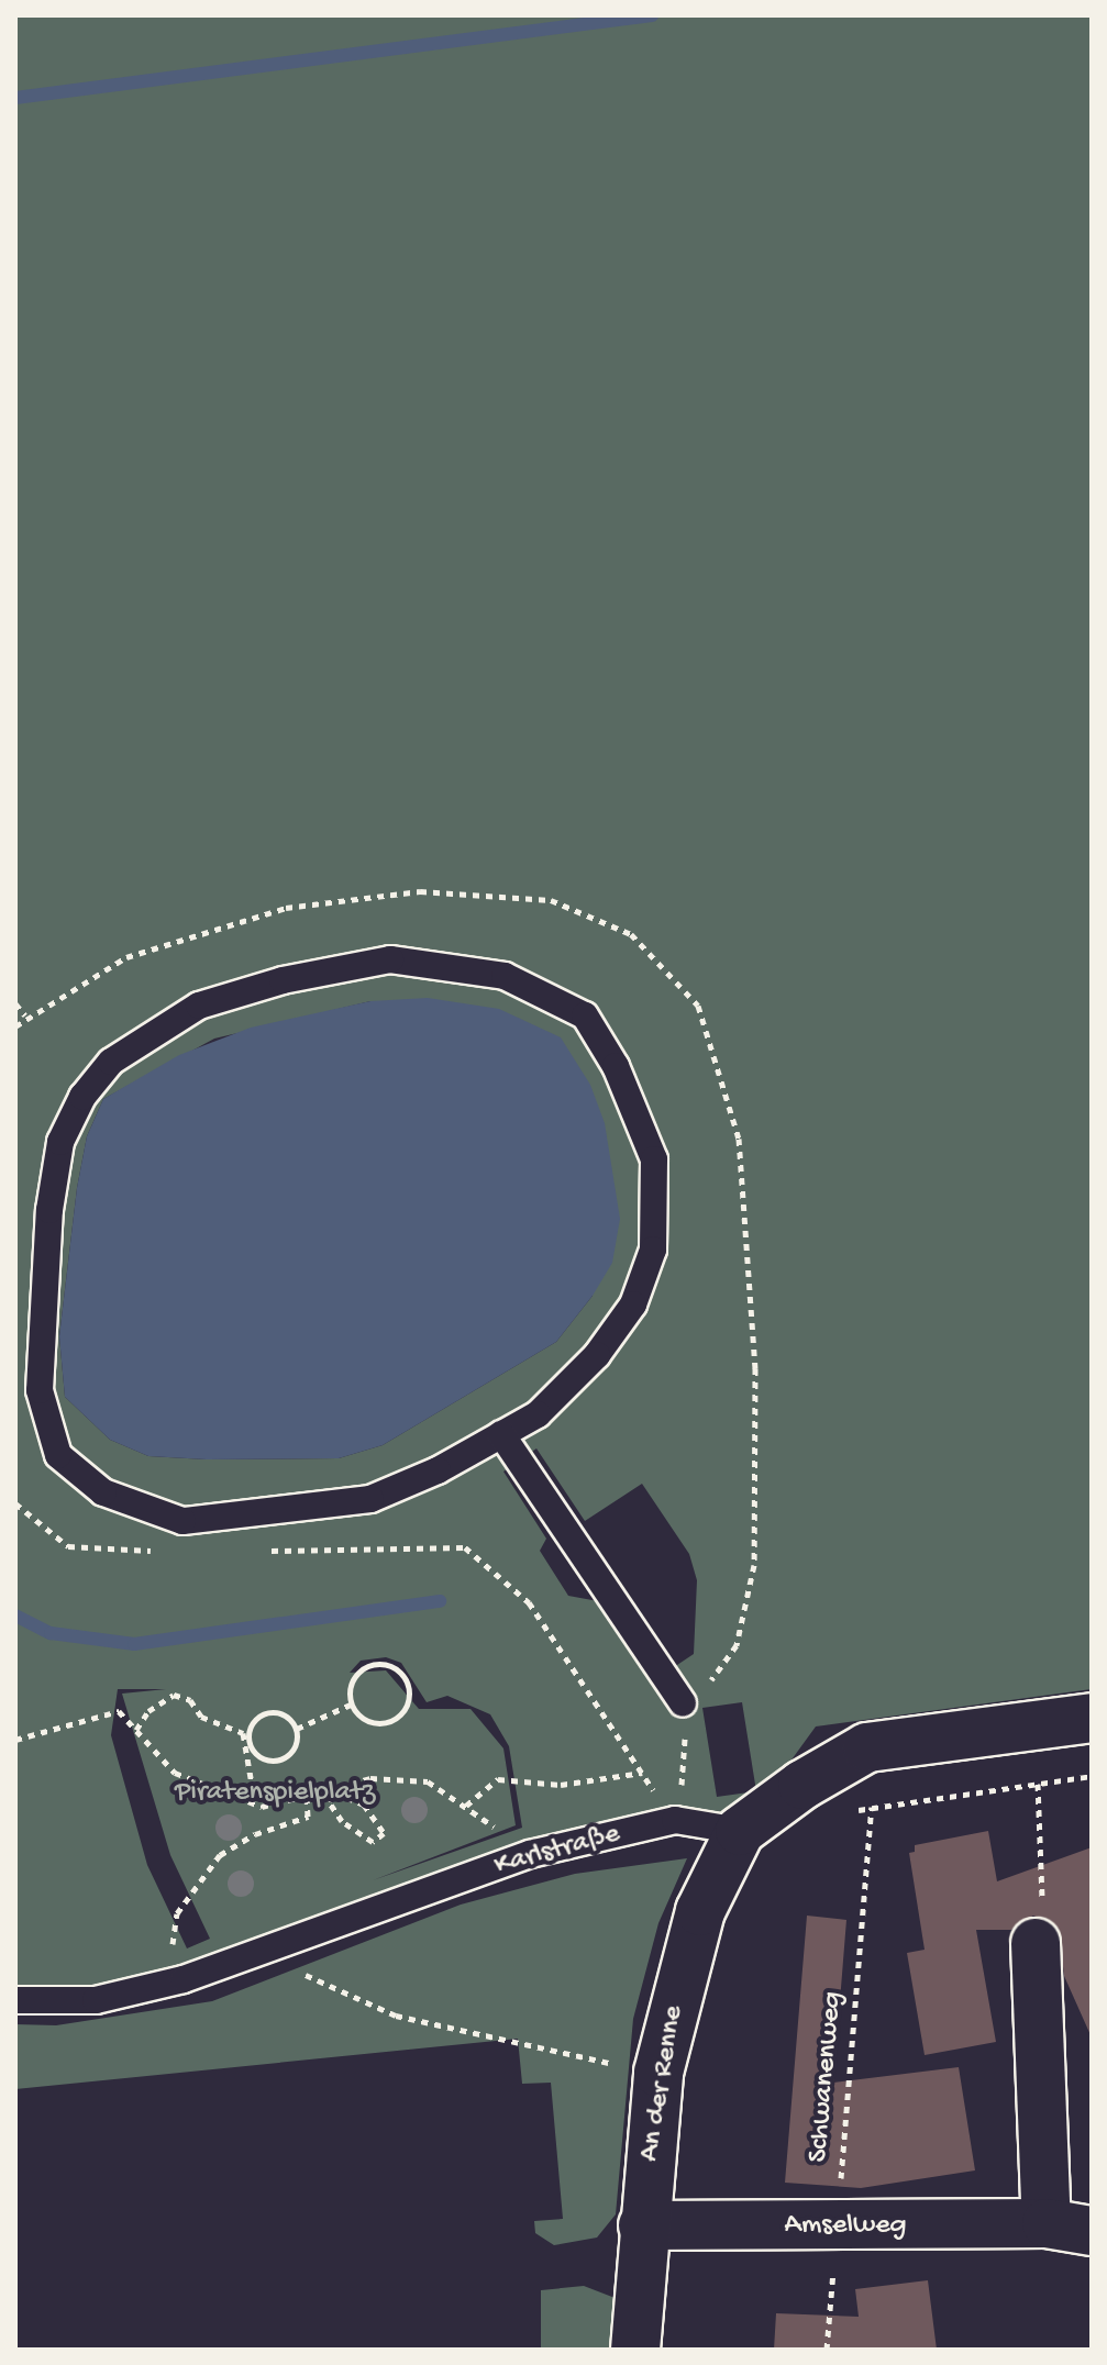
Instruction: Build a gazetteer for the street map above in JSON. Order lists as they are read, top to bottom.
{
  "streets": {
    "street": ["An der Renne", "Amselweg"],
    "lane": ["Karlstraße"],
    "path": ["Schwanenweg"]
  },
  "crossings": [
    ["Karlstraße", "An der Renne"],
    ["Schwanenweg", "Amselweg"],
    ["An der Renne", "Amselweg"]
  ],
  "parks": ["Piratenspielplatz"]
}
